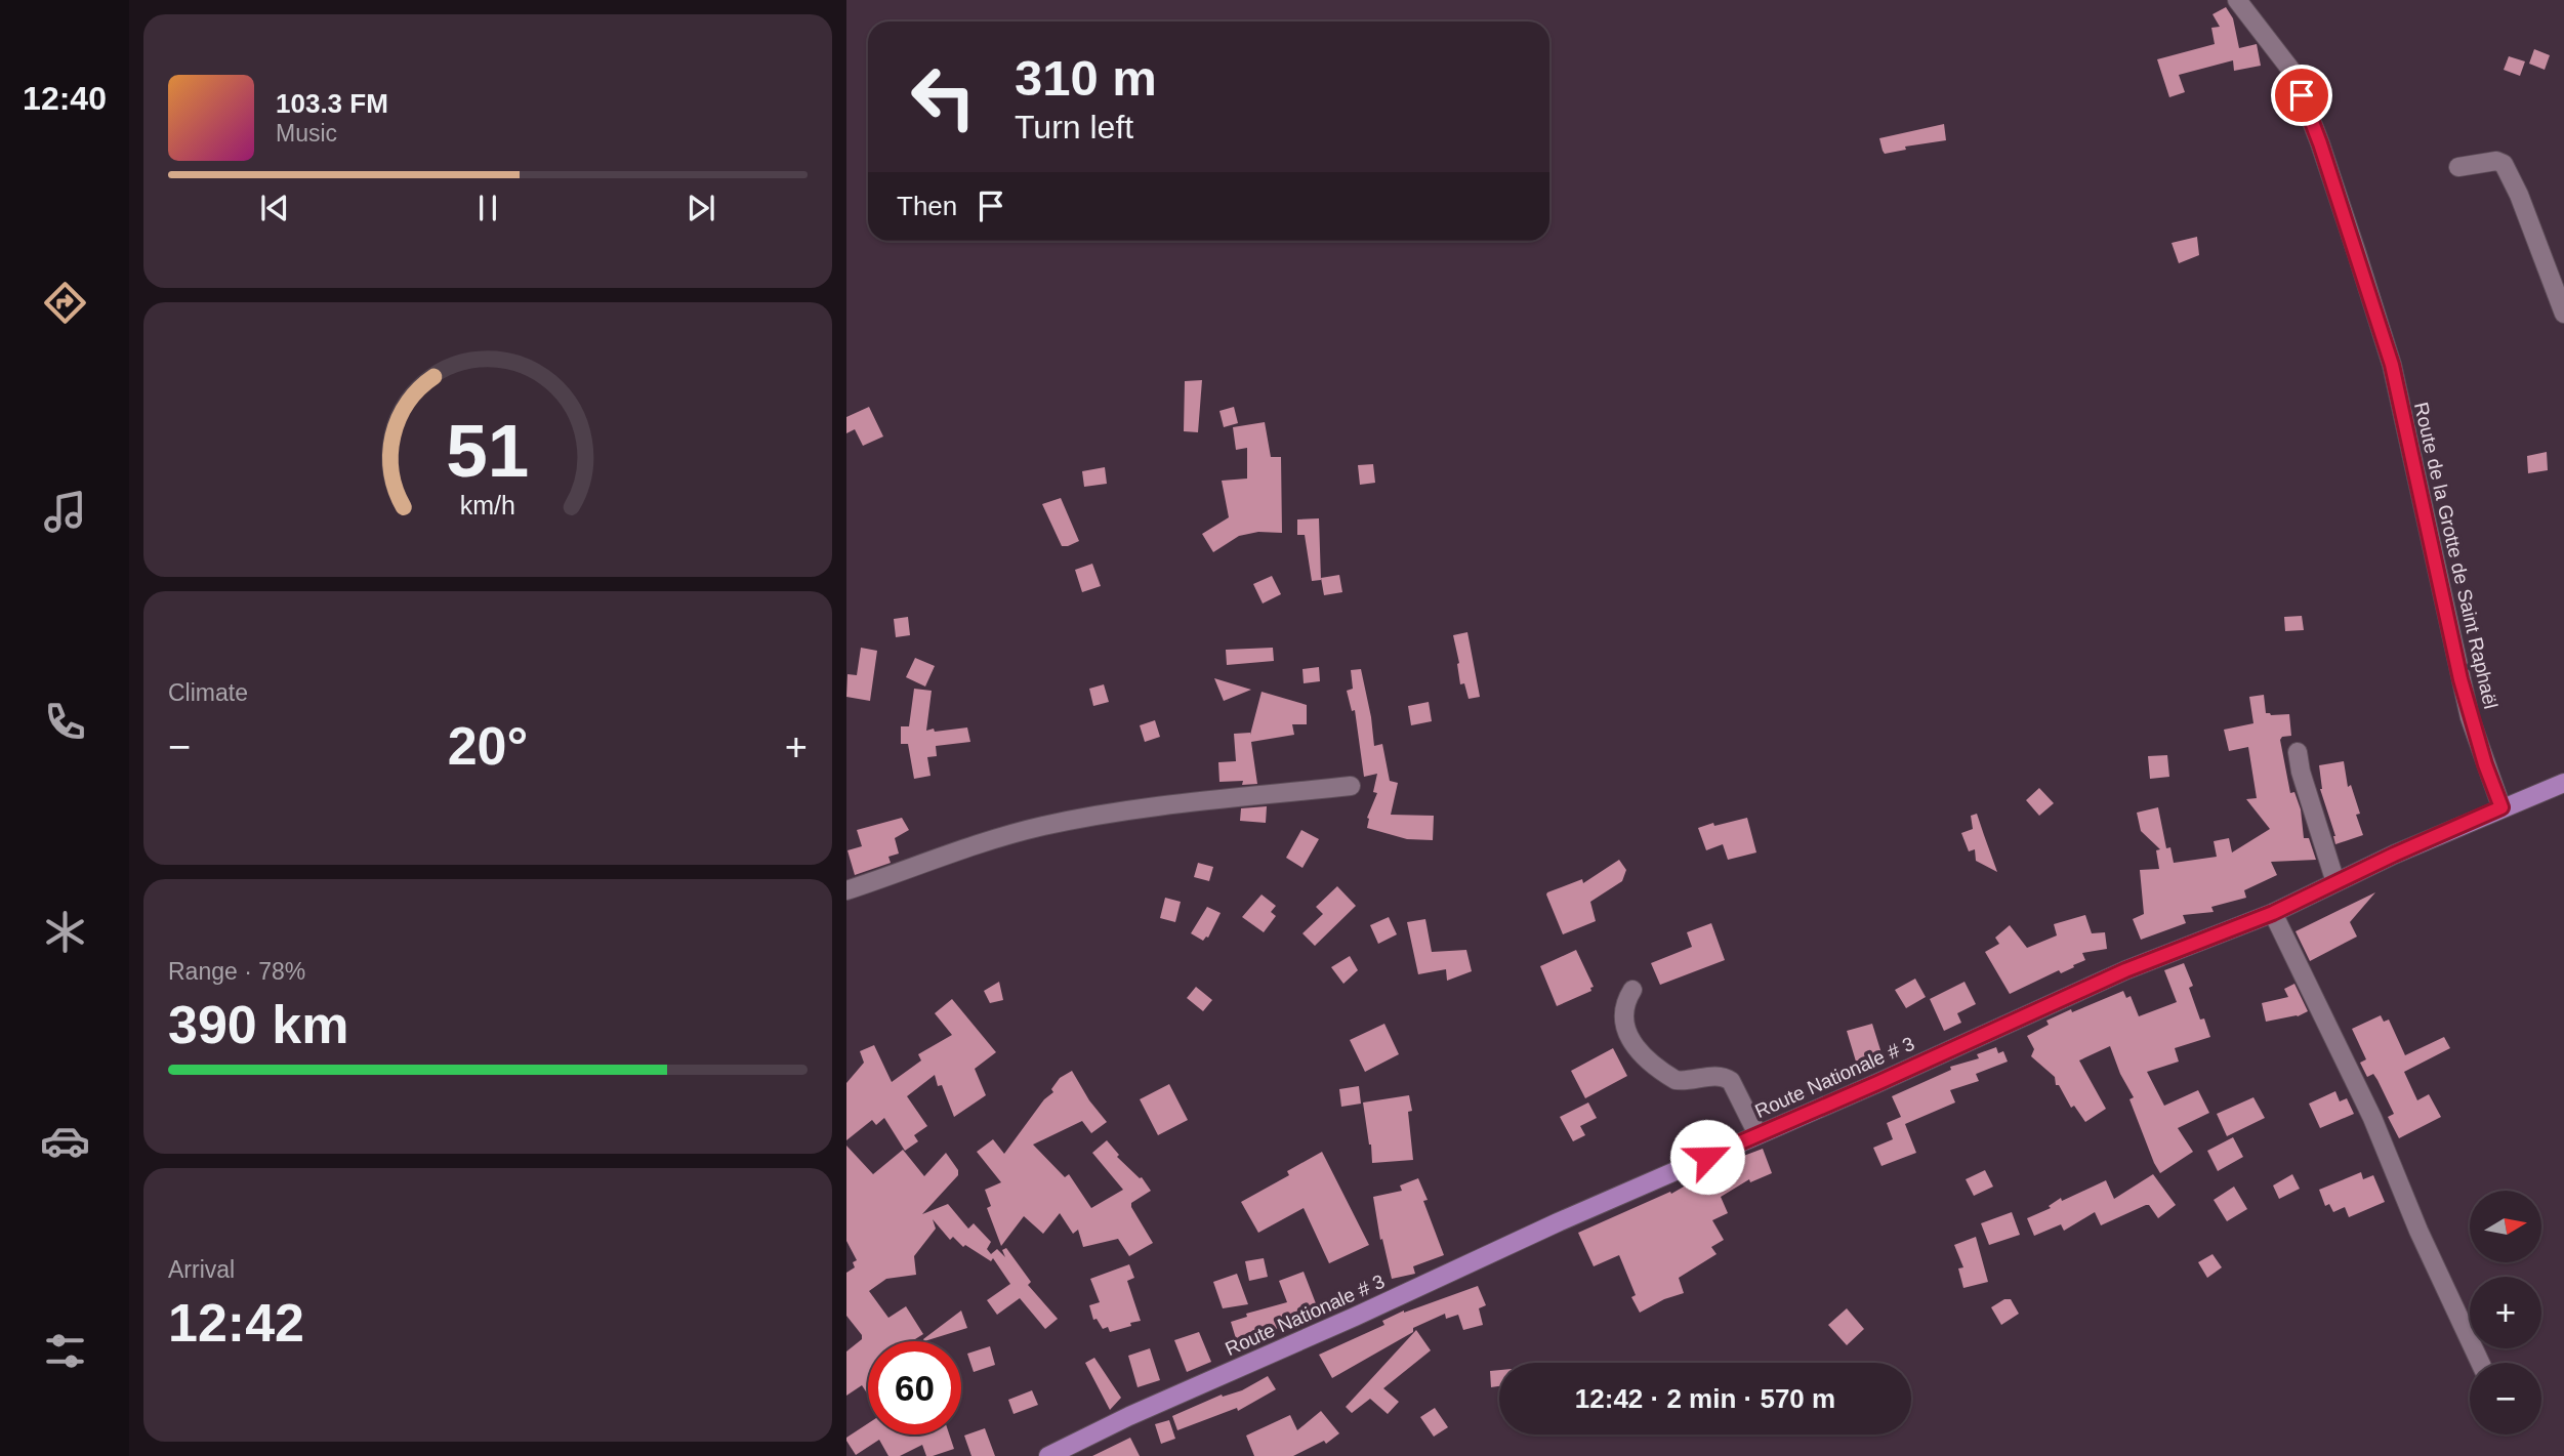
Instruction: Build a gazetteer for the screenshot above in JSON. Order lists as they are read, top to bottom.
{
  "streets": {
    "main road": ["Route Nationale # 3"],
    "street": ["Route de la Grotte de Saint Raphaël"]
  },
  "crossings": [
    ["Route de la Grotte de Saint Raphaël", "Route Nationale # 3"]
  ],
  "north": "right",
  "page": {
    "tabs": "12:40",
    "turn": ["310 m", "Turn left"],
    "song": ["103.3 FM", "Music"],
    "then": "Then",
    "tile": [
      "Climate",
      ["Range · 78%", "390 km"],
      ["Arrival", "12:42"]
    ],
    "heat": ["−", "20°", "+"],
    "map_buttons": ["+", "−"],
    "limit": "60",
    "trip": "12:42 · 2 min · 570 m",
    "gauge": ["51", "km/h"]
  }
}
